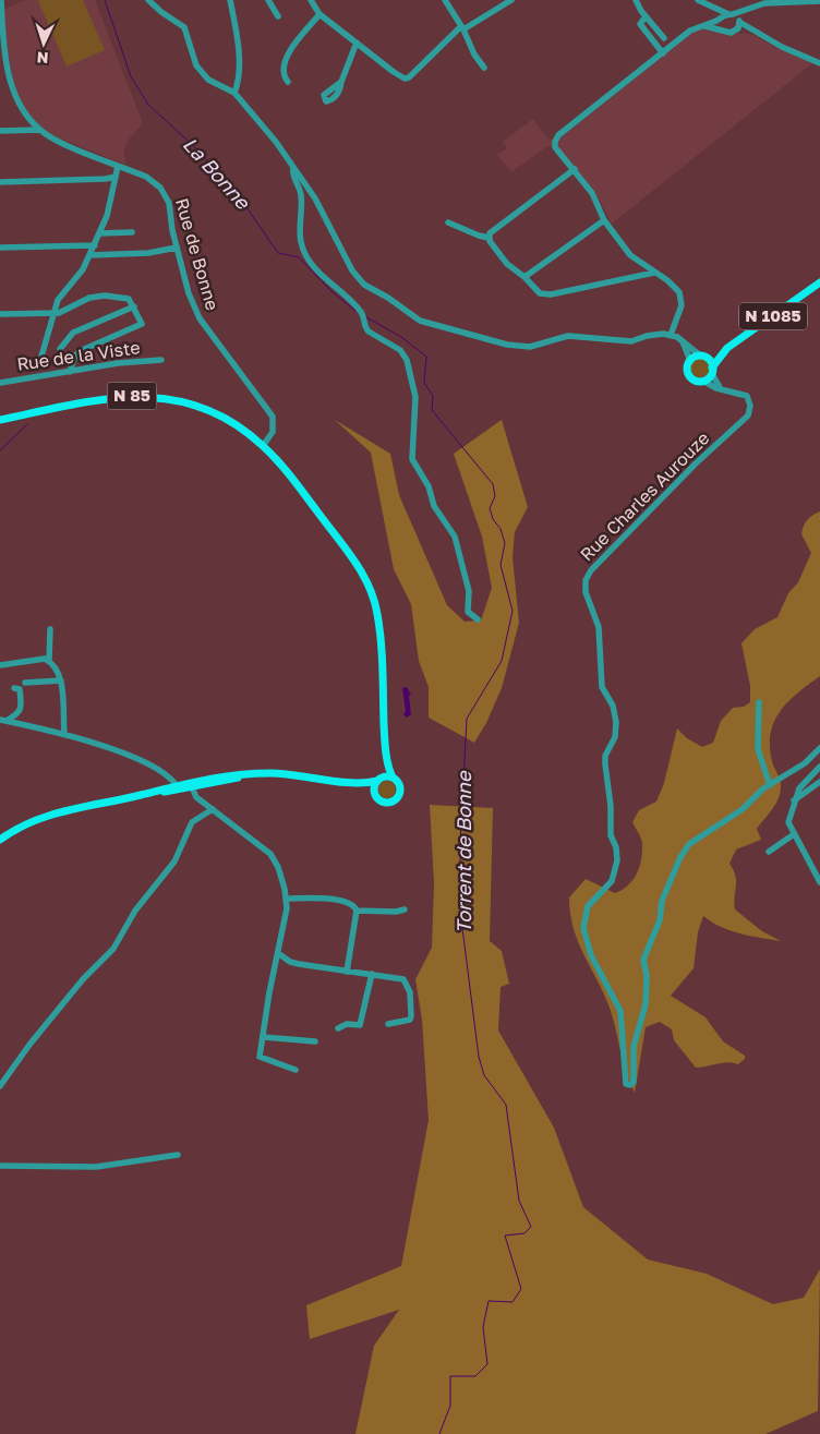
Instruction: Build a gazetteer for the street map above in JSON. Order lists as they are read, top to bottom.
{
  "streets": {
    "main road": ["N 1085", "N 85"],
    "street": ["Rue de Bonne", "Rue de la Viste", "Rue Charles Aurouze"]
  },
  "crossings": [
    ["Rue de Bonne", "N 85"],
    ["N 1085", "Rue Charles Aurouze"]
  ],
  "water": ["La Bonne", "Torrent de Bonne"],
  "north": "bottom"
}
